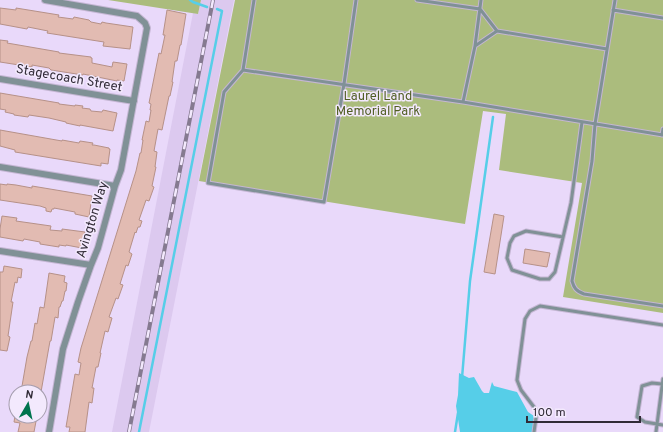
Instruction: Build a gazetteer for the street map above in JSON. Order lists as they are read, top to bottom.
{
  "streets": {
    "street": ["Stagecoach Street", "Avington Way"]
  },
  "crossings": [
    ["Stagecoach Street", "Avington Way"]
  ],
  "parks": ["Laurel Land Memorial Park"],
  "scale_bar": "100 m",
  "north": "top"
}
